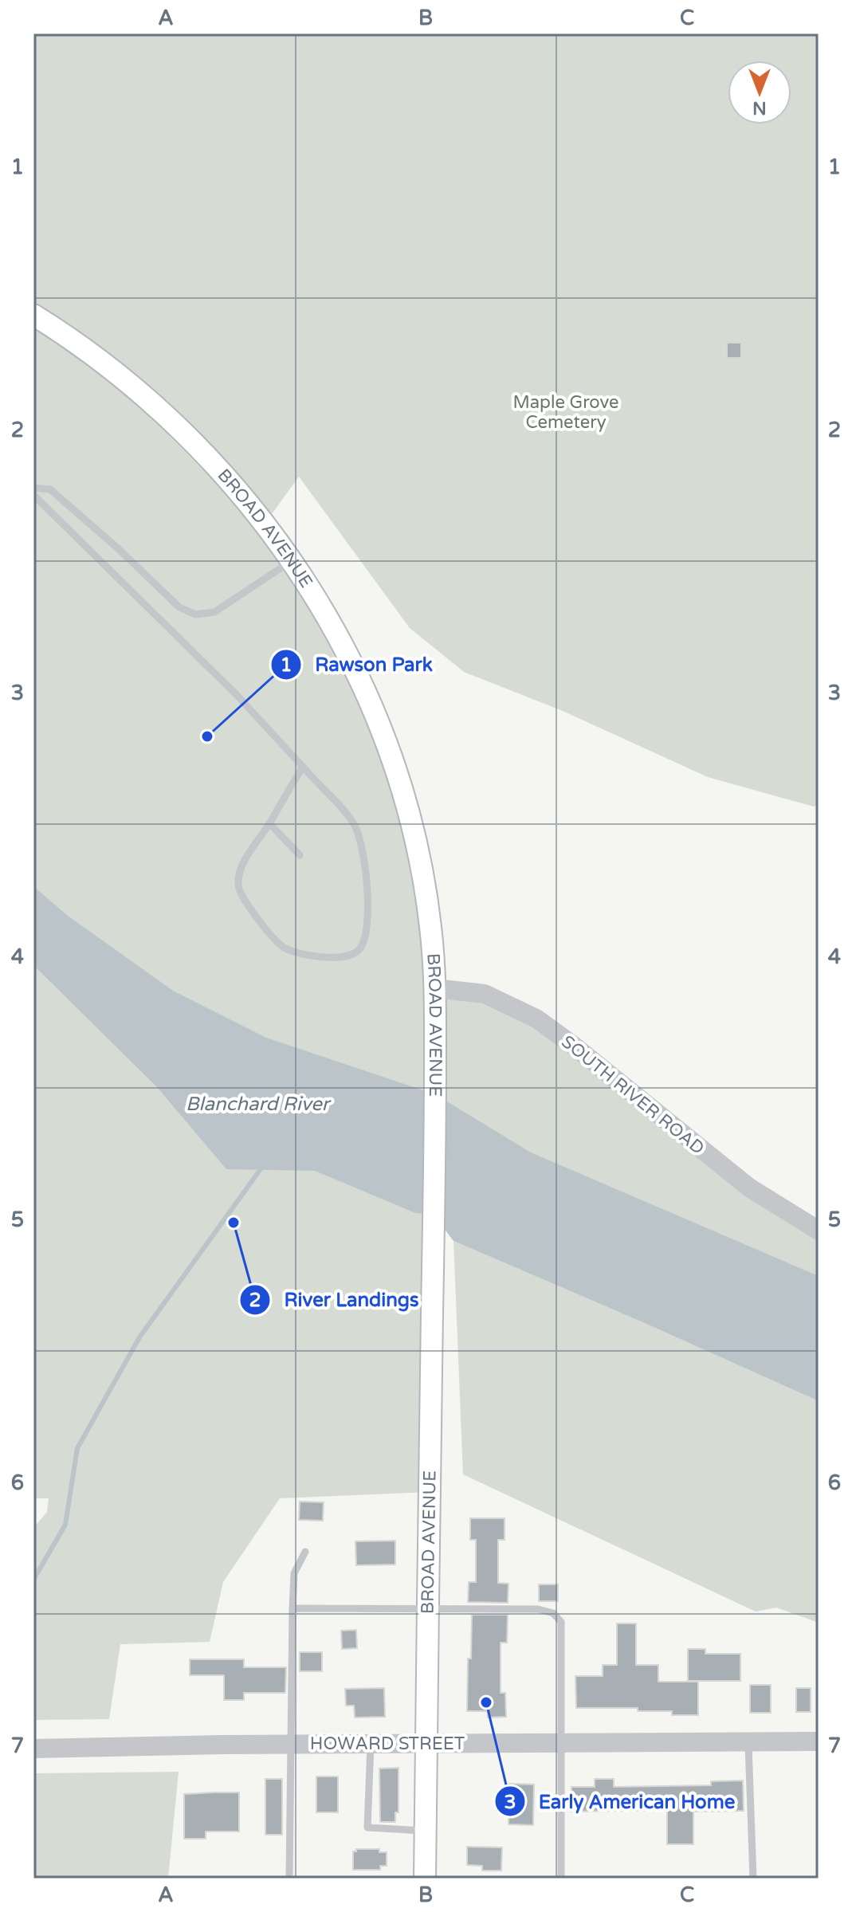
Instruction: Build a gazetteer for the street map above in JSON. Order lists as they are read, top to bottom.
{
  "streets": {
    "main road": ["BROAD AVENUE"],
    "street": ["SOUTH RIVER ROAD", "HOWARD STREET"]
  },
  "crossings": [
    ["BROAD AVENUE", "SOUTH RIVER ROAD"],
    ["BROAD AVENUE", "HOWARD STREET"]
  ],
  "water": ["Blanchard River"],
  "parks": ["Maple Grove Cemetery"],
  "places": ["Rawson Park", "River Landings", "Early American Home"],
  "north": "bottom",
  "grid": {
    "columns": ["A", "B", "C"],
    "rows": [
      "1",
      "2",
      "3",
      "4",
      "5",
      "6",
      "7"
    ]
  }
}
